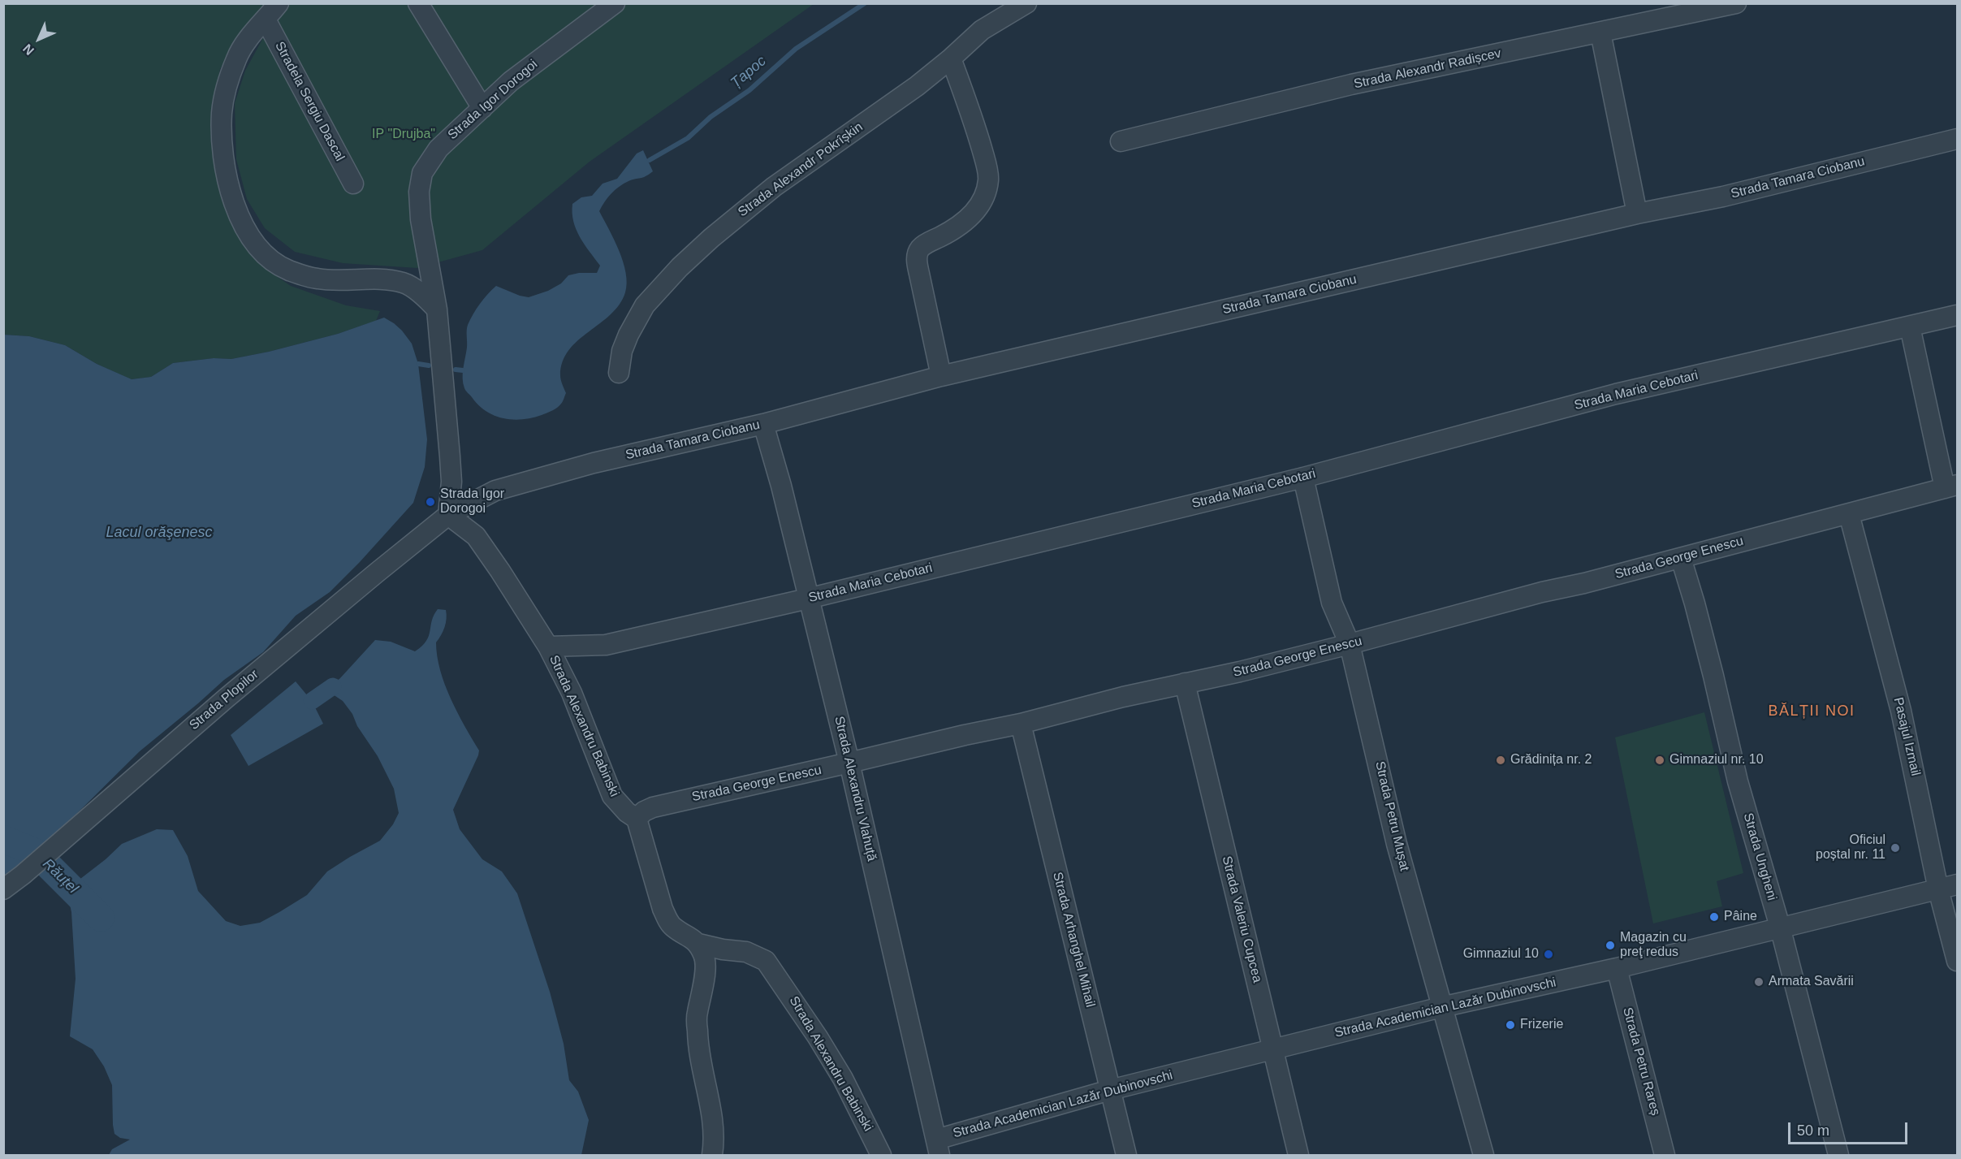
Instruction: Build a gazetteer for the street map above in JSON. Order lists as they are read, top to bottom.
{
  "streets": {
    "street": [
      "Strada Alexandr Radișcev",
      "Strada Igor Dorogoi",
      "Stradela Sergiu Dascal",
      "Strada Alexandr Pokrîșkin",
      "Strada Tamara Ciobanu",
      "Strada Maria Cebotari",
      "Strada George Enescu",
      "Strada Plopilor",
      "Strada Alexandru Babinski",
      "Pasajul Izmail",
      "Strada Аlexandru Vlahuță",
      "Strada Petru Mușat",
      "Strada Ungheni",
      "Strada Valeriu Cupcea",
      "Strada Arhanghel Mihail",
      "Strada Academician Lazăr Dubinovschi",
      "Strada Petru Rareș"
    ]
  },
  "crossings": [
    ["Strada Igor Dorogoi", "Strada Tamara Ciobanu"],
    ["Strada Igor Dorogoi", "Strada Plopilor"],
    ["Strada Igor Dorogoi", "Strada Alexandru Babinski"],
    ["Strada Tamara Ciobanu", "Strada Plopilor"],
    ["Strada Tamara Ciobanu", "Strada Alexandru Babinski"],
    ["Strada Tamara Ciobanu", "Strada Аlexandru Vlahuță"],
    ["Strada Maria Cebotari", "Strada Alexandru Babinski"],
    ["Strada Maria Cebotari", "Strada Аlexandru Vlahuță"],
    ["Strada Maria Cebotari", "Strada Petru Mușat"],
    ["Strada George Enescu", "Strada Alexandru Babinski"],
    ["Strada George Enescu", "Pasajul Izmail"],
    ["Strada George Enescu", "Strada Аlexandru Vlahuță"],
    ["Strada George Enescu", "Strada Petru Mușat"],
    ["Strada George Enescu", "Strada Ungheni"],
    ["Strada George Enescu", "Strada Valeriu Cupcea"],
    ["Strada George Enescu", "Strada Arhanghel Mihail"],
    ["Strada Plopilor", "Strada Alexandru Babinski"],
    ["Pasajul Izmail", "Strada Academician Lazăr Dubinovschi"],
    ["Strada Аlexandru Vlahuță", "Strada Academician Lazăr Dubinovschi"],
    ["Strada Petru Mușat", "Strada Academician Lazăr Dubinovschi"],
    ["Strada Ungheni", "Strada Academician Lazăr Dubinovschi"],
    ["Strada Valeriu Cupcea", "Strada Academician Lazăr Dubinovschi"],
    ["Strada Arhanghel Mihail", "Strada Academician Lazăr Dubinovschi"],
    ["Strada Academician Lazăr Dubinovschi", "Strada Petru Rareș"]
  ],
  "districts": ["BĂLȚII NOI"],
  "water": ["Țapoc", "Lacul orăşenesc", "Răuțel"],
  "parks": ["IP \"Drujba\""],
  "places": [
    "Strada Igor Dorogoi",
    "Grădinița nr. 2",
    "Gimnaziul nr. 10",
    "Oficiul poștal nr. 11",
    "Pâine",
    "Magazin cu preţ redus",
    "Gimnaziul 10",
    "Armata Savării",
    "Frizerie"
  ],
  "scale_bar": "50 m",
  "north": "bottom left"
}
